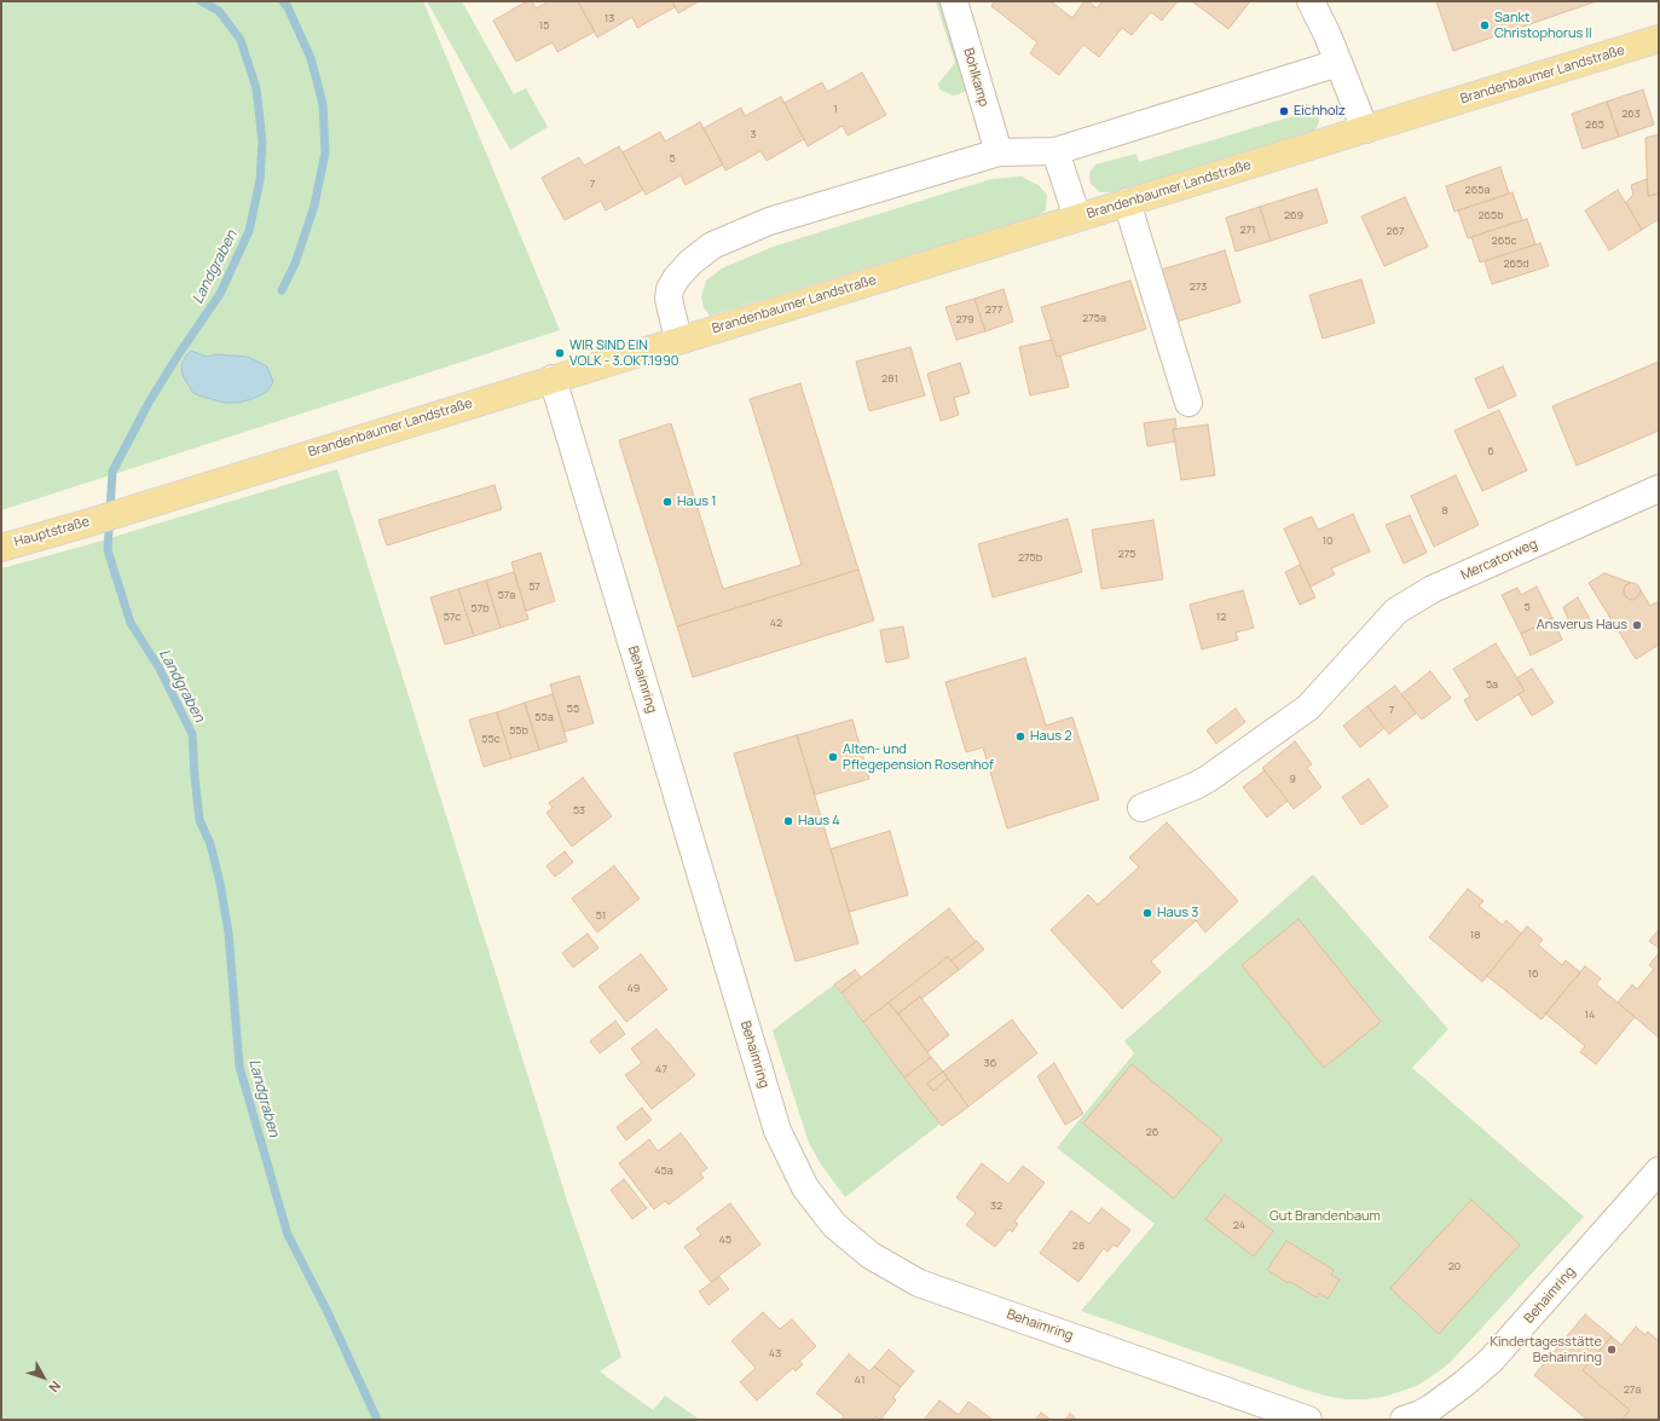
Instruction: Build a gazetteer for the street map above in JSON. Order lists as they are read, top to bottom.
{
  "streets": {
    "main road": ["Brandenbaumer Landstraße", "Hauptstraße"],
    "street": ["Bohlkamp", "Mercatorweg", "Behaimring"]
  },
  "crossings": [
    ["Brandenbaumer Landstraße", "Hauptstraße"],
    ["Brandenbaumer Landstraße", "Behaimring"]
  ],
  "water": ["Landgraben"],
  "parks": ["Gut Brandenbaum"],
  "places": [
    "Sankt Christophorus II",
    "Eichholz",
    "WIR SIND EIN VOLK - 3.OKT.1990",
    "Haus 1",
    "Ansverus Haus",
    "Haus 2",
    "Alten- und Pflegepension Rosenhof",
    "Haus 4",
    "Haus 3",
    "Kindertagesstätte Behaimring"
  ],
  "house_numbers": [
    "13",
    "15",
    "1",
    "263",
    "265",
    "3",
    "5",
    "7",
    "265a",
    "269",
    "265b",
    "271",
    "267",
    "265c",
    "265d",
    "273",
    "277",
    "275a",
    "279",
    "281",
    "6",
    "8",
    "10",
    "275",
    "275b",
    "57",
    "57a",
    "5",
    "57b",
    "57c",
    "12",
    "42",
    "5a",
    "55",
    "7",
    "55a",
    "55b",
    "55c",
    "9",
    "53",
    "51",
    "18",
    "16",
    "49",
    "14",
    "36",
    "47",
    "26",
    "45a",
    "32",
    "24",
    "45",
    "28",
    "20",
    "43",
    "41",
    "27a"
  ],
  "north": "bottom right"
}
